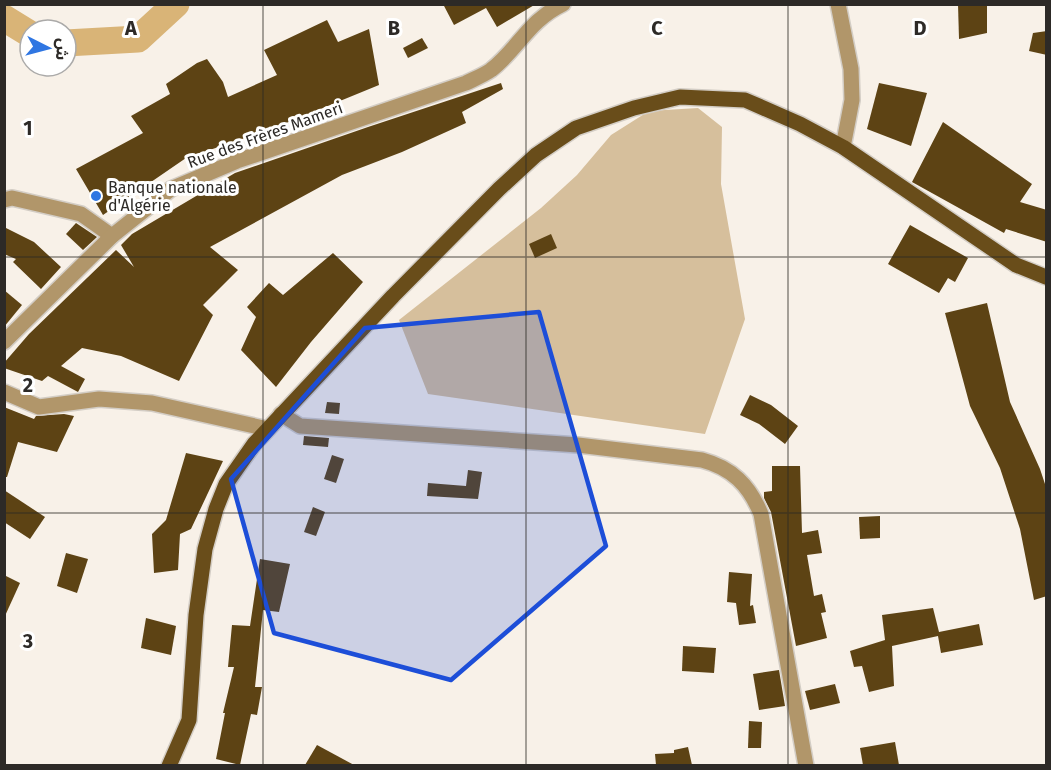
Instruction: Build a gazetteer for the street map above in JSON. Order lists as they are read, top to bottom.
{
  "streets": {
    "street": ["Rue des Frères Mameri"]
  },
  "places": ["Banque nationale d'Algérie"],
  "north": "right",
  "grid": {
    "columns": [
      "A",
      "B",
      "C",
      "D"
    ],
    "rows": ["1", "2", "3"]
  }
}
